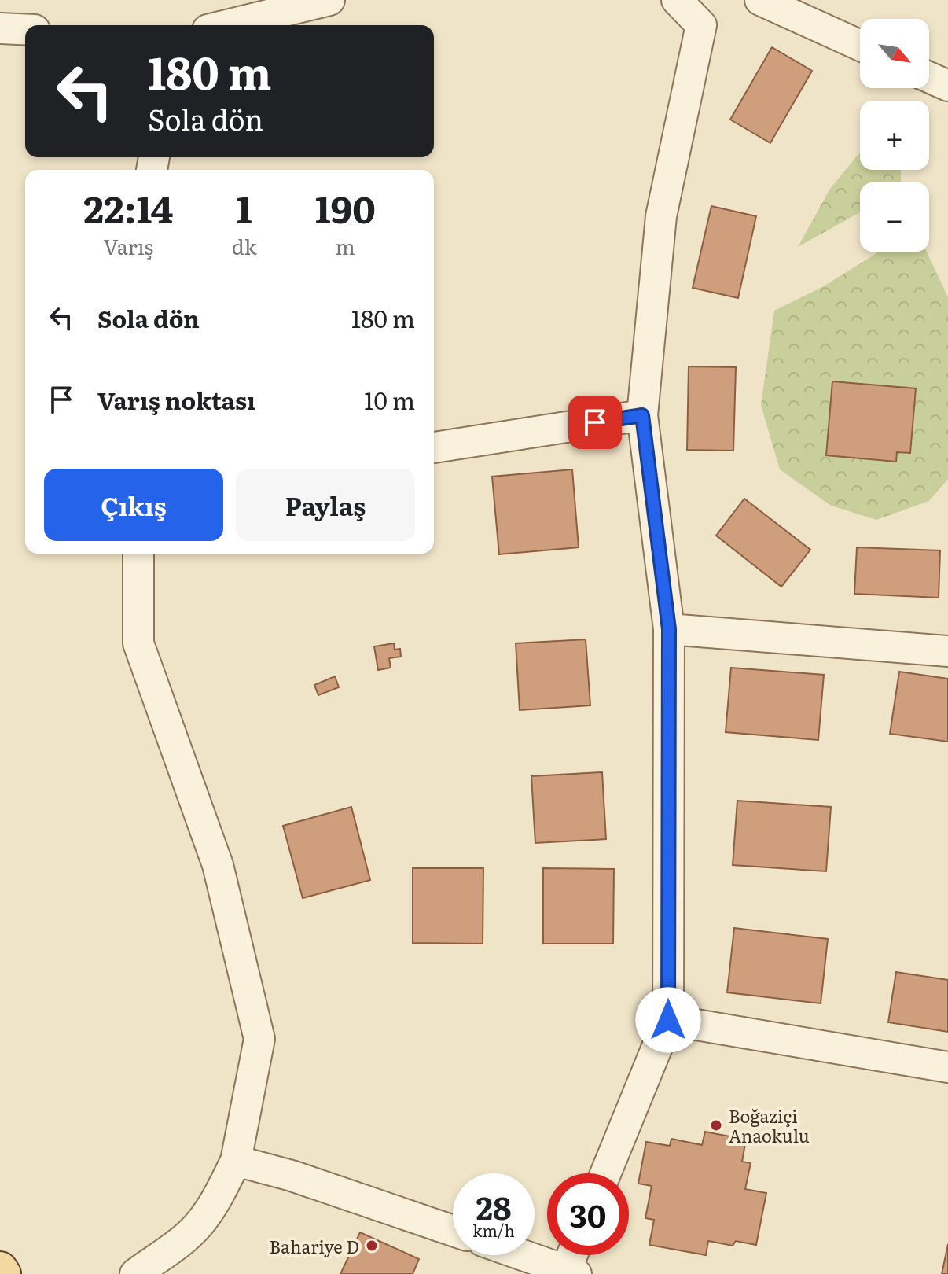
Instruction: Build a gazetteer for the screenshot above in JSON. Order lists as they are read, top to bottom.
{
  "places": ["Boğaziçi Anaokulu", "Bahariye D"],
  "north": "bottom right",
  "page": {
    "map_buttons": ["+", "−"],
    "turn": ["180 m", "Sola dön"],
    "eta": [
      "22:14",
      "Varış",
      "1",
      "dk",
      "190",
      "m"
    ],
    "list": [
      {
        "name": "Sola dön",
        "value": "180 m"
      },
      {
        "name": "Varış noktası",
        "value": "10 m"
      }
    ],
    "buttons": ["Çıkış", "Paylaş"],
    "speed": "28 km/h",
    "limit": "30"
  }
}
